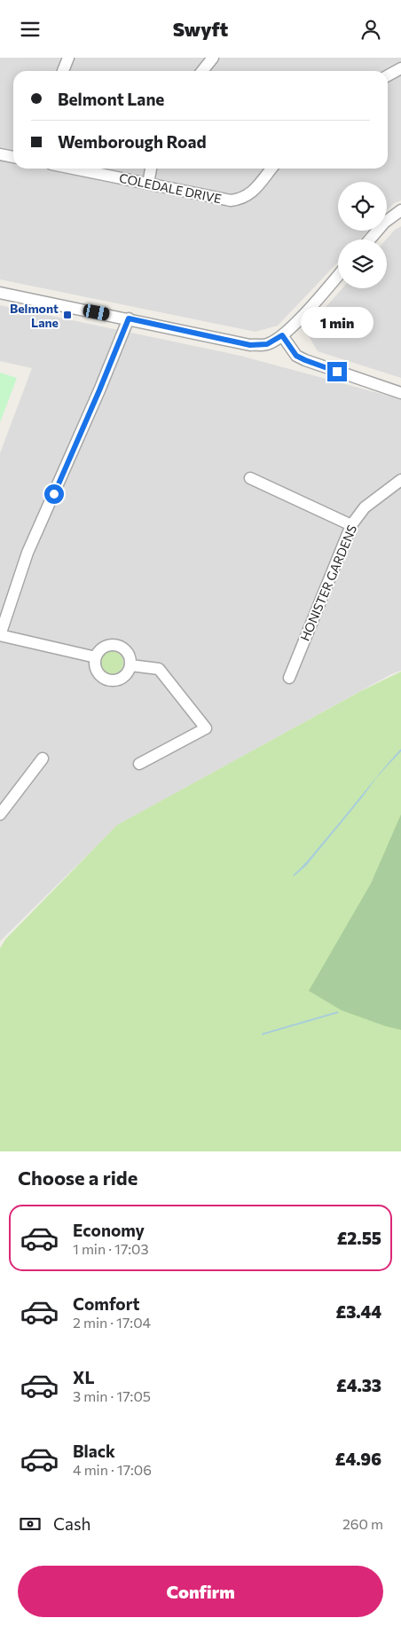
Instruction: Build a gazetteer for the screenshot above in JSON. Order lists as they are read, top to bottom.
{
  "streets": {
    "street": ["COLEDALE DRIVE", "HONISTER GARDENS"]
  },
  "places": {
    "transit": ["Belmont Lane"]
  },
  "page": {
    "header": "Swyft",
    "banner": ["Belmont Lane", "Wemborough Road"],
    "bubble": "1 min",
    "heading": "Choose a ride",
    "list": [
      {
        "name": "Economy",
        "note": "1 min · 17:03",
        "value": "£2.55"
      },
      {
        "name": "Comfort",
        "note": "2 min · 17:04",
        "value": "£3.44"
      },
      {
        "name": "XL",
        "note": "3 min · 17:05",
        "value": "£4.33"
      },
      {
        "name": "Black",
        "note": "4 min · 17:06",
        "value": "£4.96"
      }
    ],
    "pay": ["Cash", "260 m"],
    "buttons": "Confirm"
  }
}
